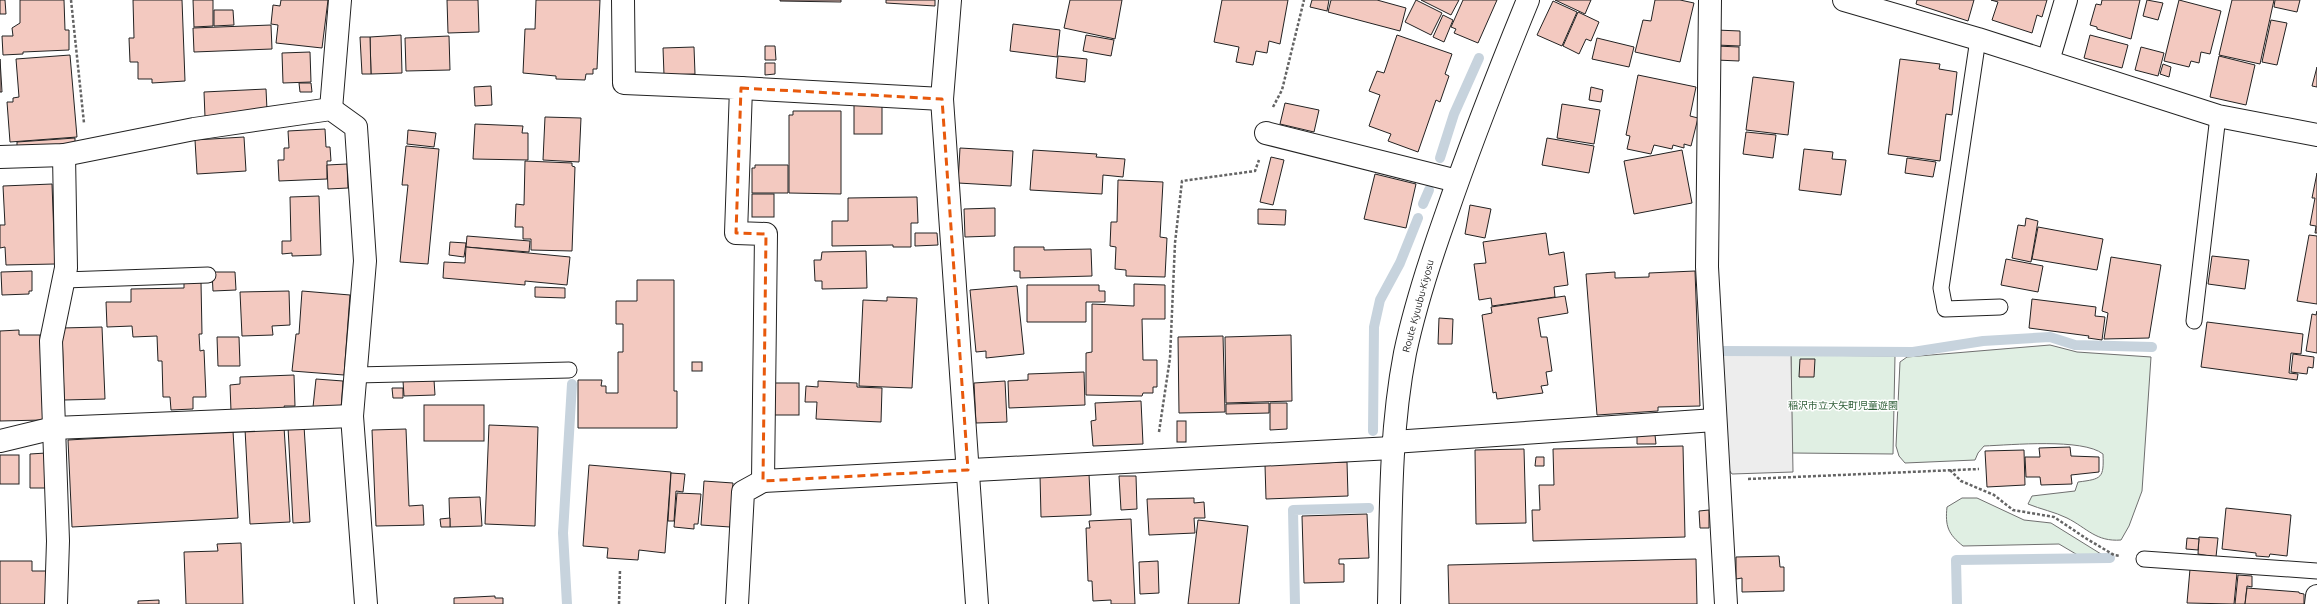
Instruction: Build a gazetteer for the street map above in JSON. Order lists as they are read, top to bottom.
{
  "streets": {
    "street": ["Route Kyuubu-Kiyosu"]
  },
  "parks": ["稲沢市立大矢町児童遊園"]
}
